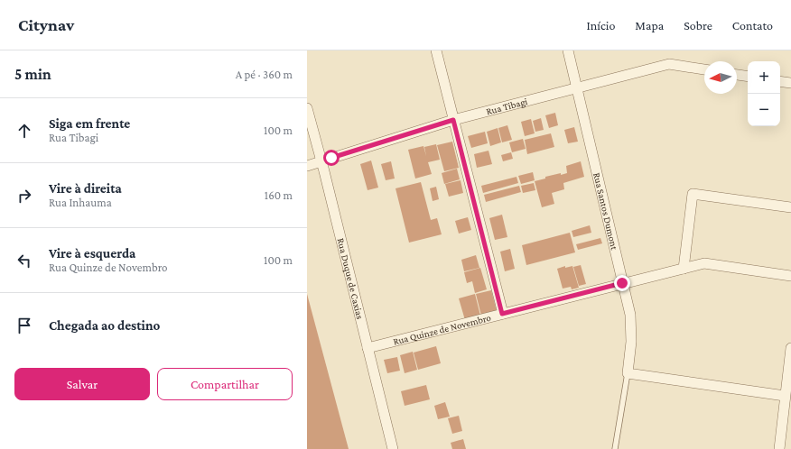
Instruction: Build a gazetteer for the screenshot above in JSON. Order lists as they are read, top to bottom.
{
  "streets": {
    "street": [
      "Rua Tibagi",
      "Rua Santos Dumont",
      "Rua Duque de Caxias",
      "Rua Quinze de Novembro"
    ]
  },
  "crossings": [
    ["Rua Tibagi", "Rua Santos Dumont"],
    ["Rua Tibagi", "Rua Duque de Caxias"],
    ["Rua Santos Dumont", "Rua Quinze de Novembro"],
    ["Rua Duque de Caxias", "Rua Quinze de Novembro"]
  ],
  "north": "left",
  "page": {
    "header": "Citynav",
    "nav": [
      "Início",
      "Mapa",
      "Sobre",
      "Contato"
    ],
    "heading": ["5 min", "A pé · 360 m"],
    "map_buttons": ["+", "−"],
    "list": [
      ["Siga em frente", "Rua Tibagi", "100 m"],
      ["Vire à direita", "Rua Inhauma", "160 m"],
      ["Vire à esquerda", "Rua Quinze de Novembro", "100 m"],
      "Chegada ao destino"
    ],
    "buttons": ["Salvar", "Compartilhar"]
  }
}
